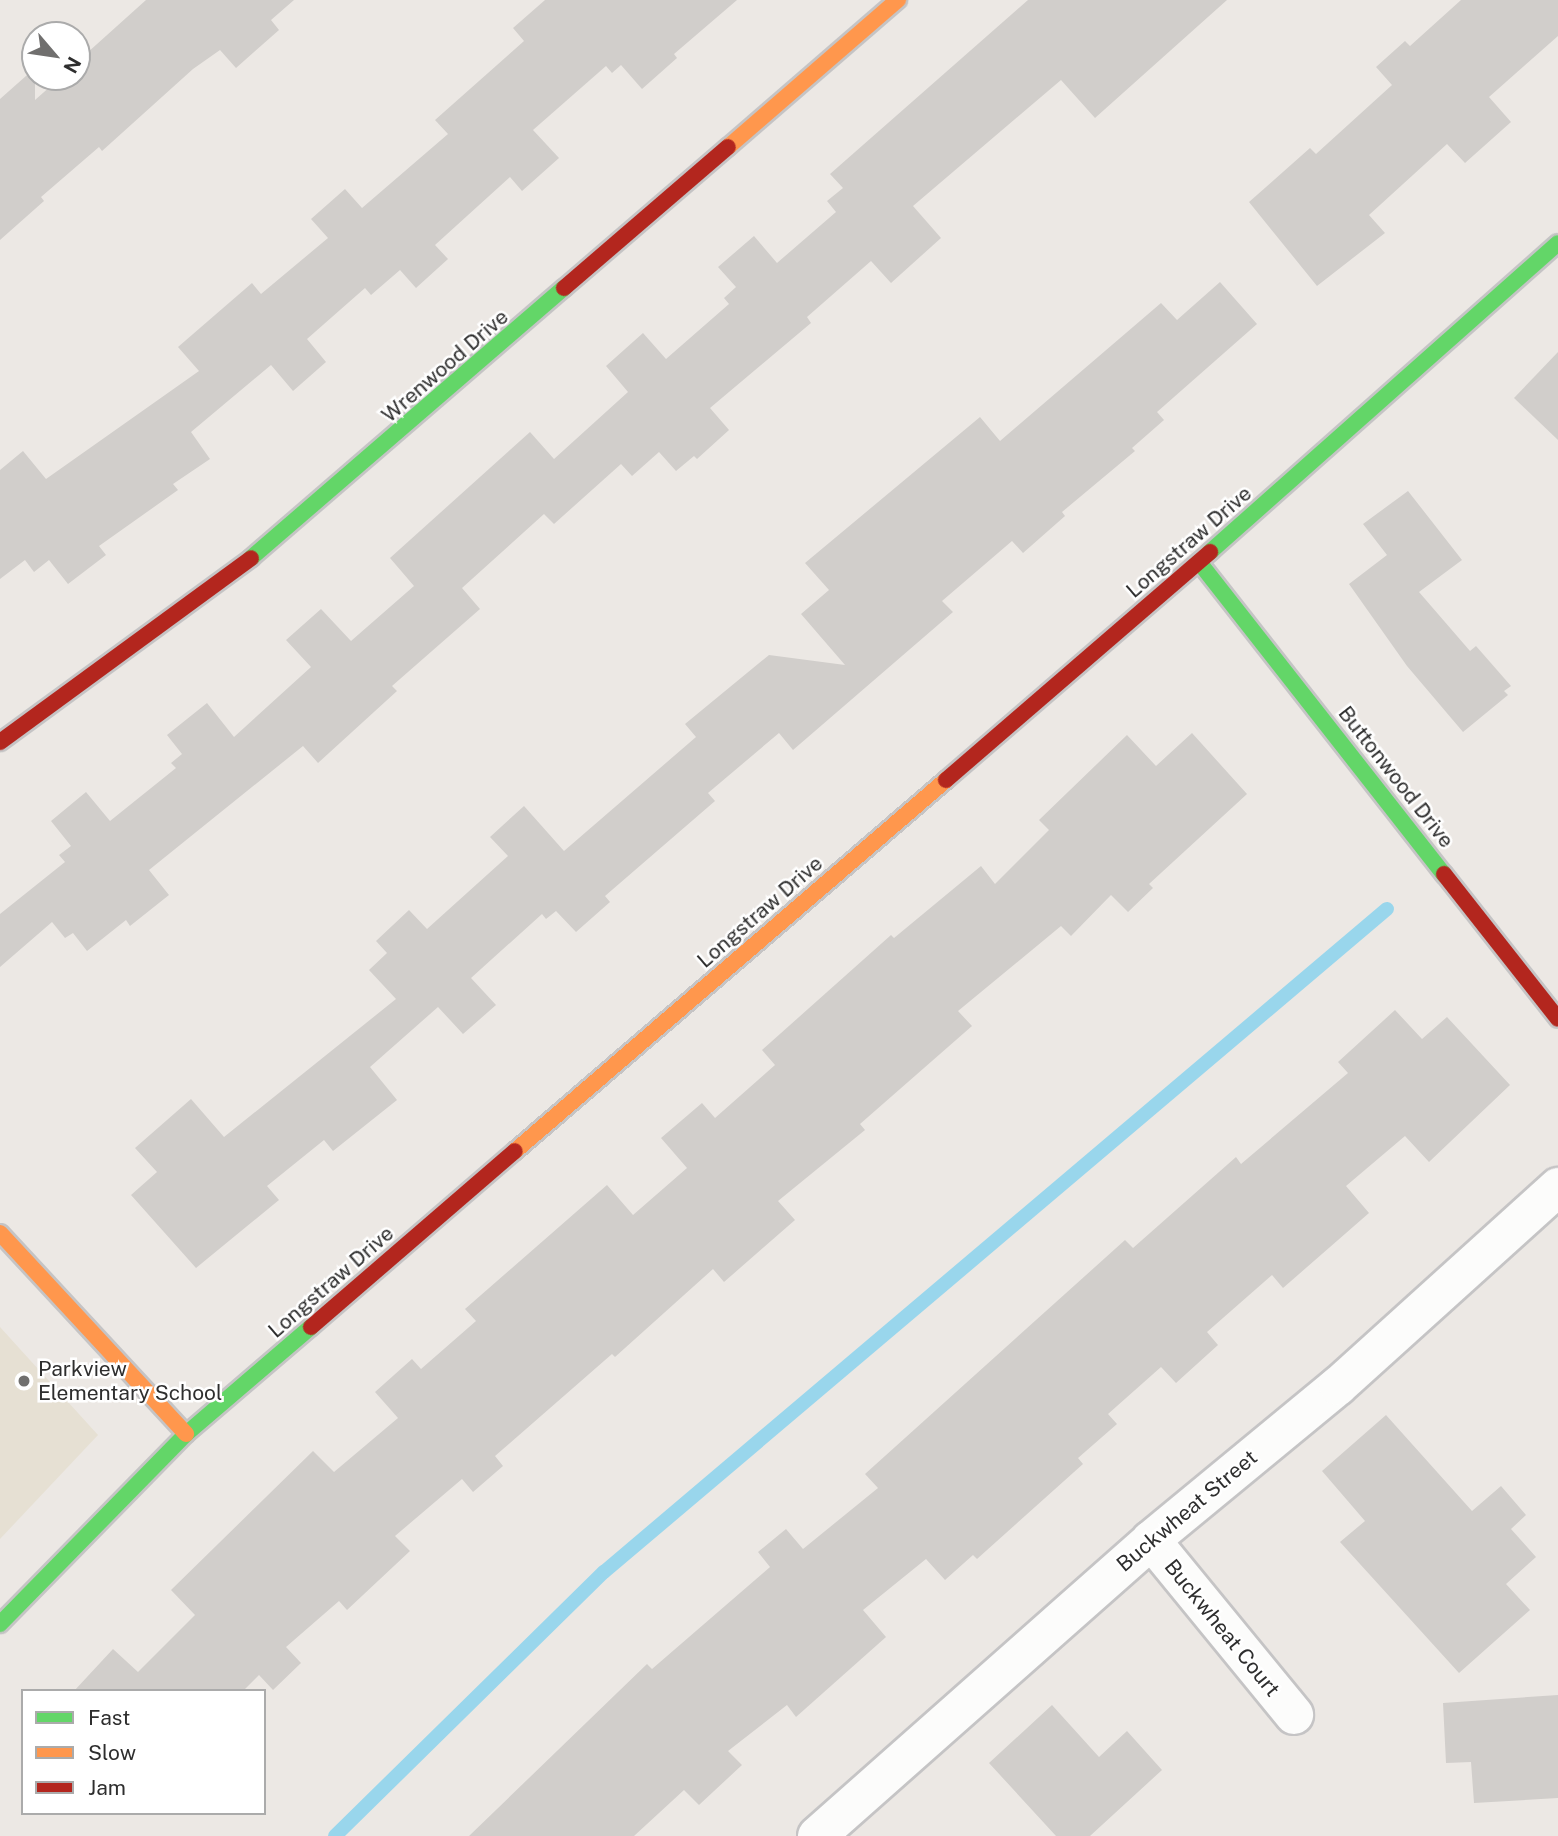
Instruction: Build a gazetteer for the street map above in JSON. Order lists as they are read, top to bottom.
{
  "streets": {
    "street": [
      "Wrenwood Drive",
      "Longstraw Drive",
      "Buttonwood Drive",
      "Buckwheat Street",
      "Buckwheat Court"
    ]
  },
  "crossings": [
    ["Longstraw Drive", "Buttonwood Drive"],
    ["Buckwheat Street", "Buckwheat Court"]
  ],
  "places": ["Parkview Elementary School"],
  "legend": ["Fast", "Slow", "Jam"],
  "north": "bottom right"
}
